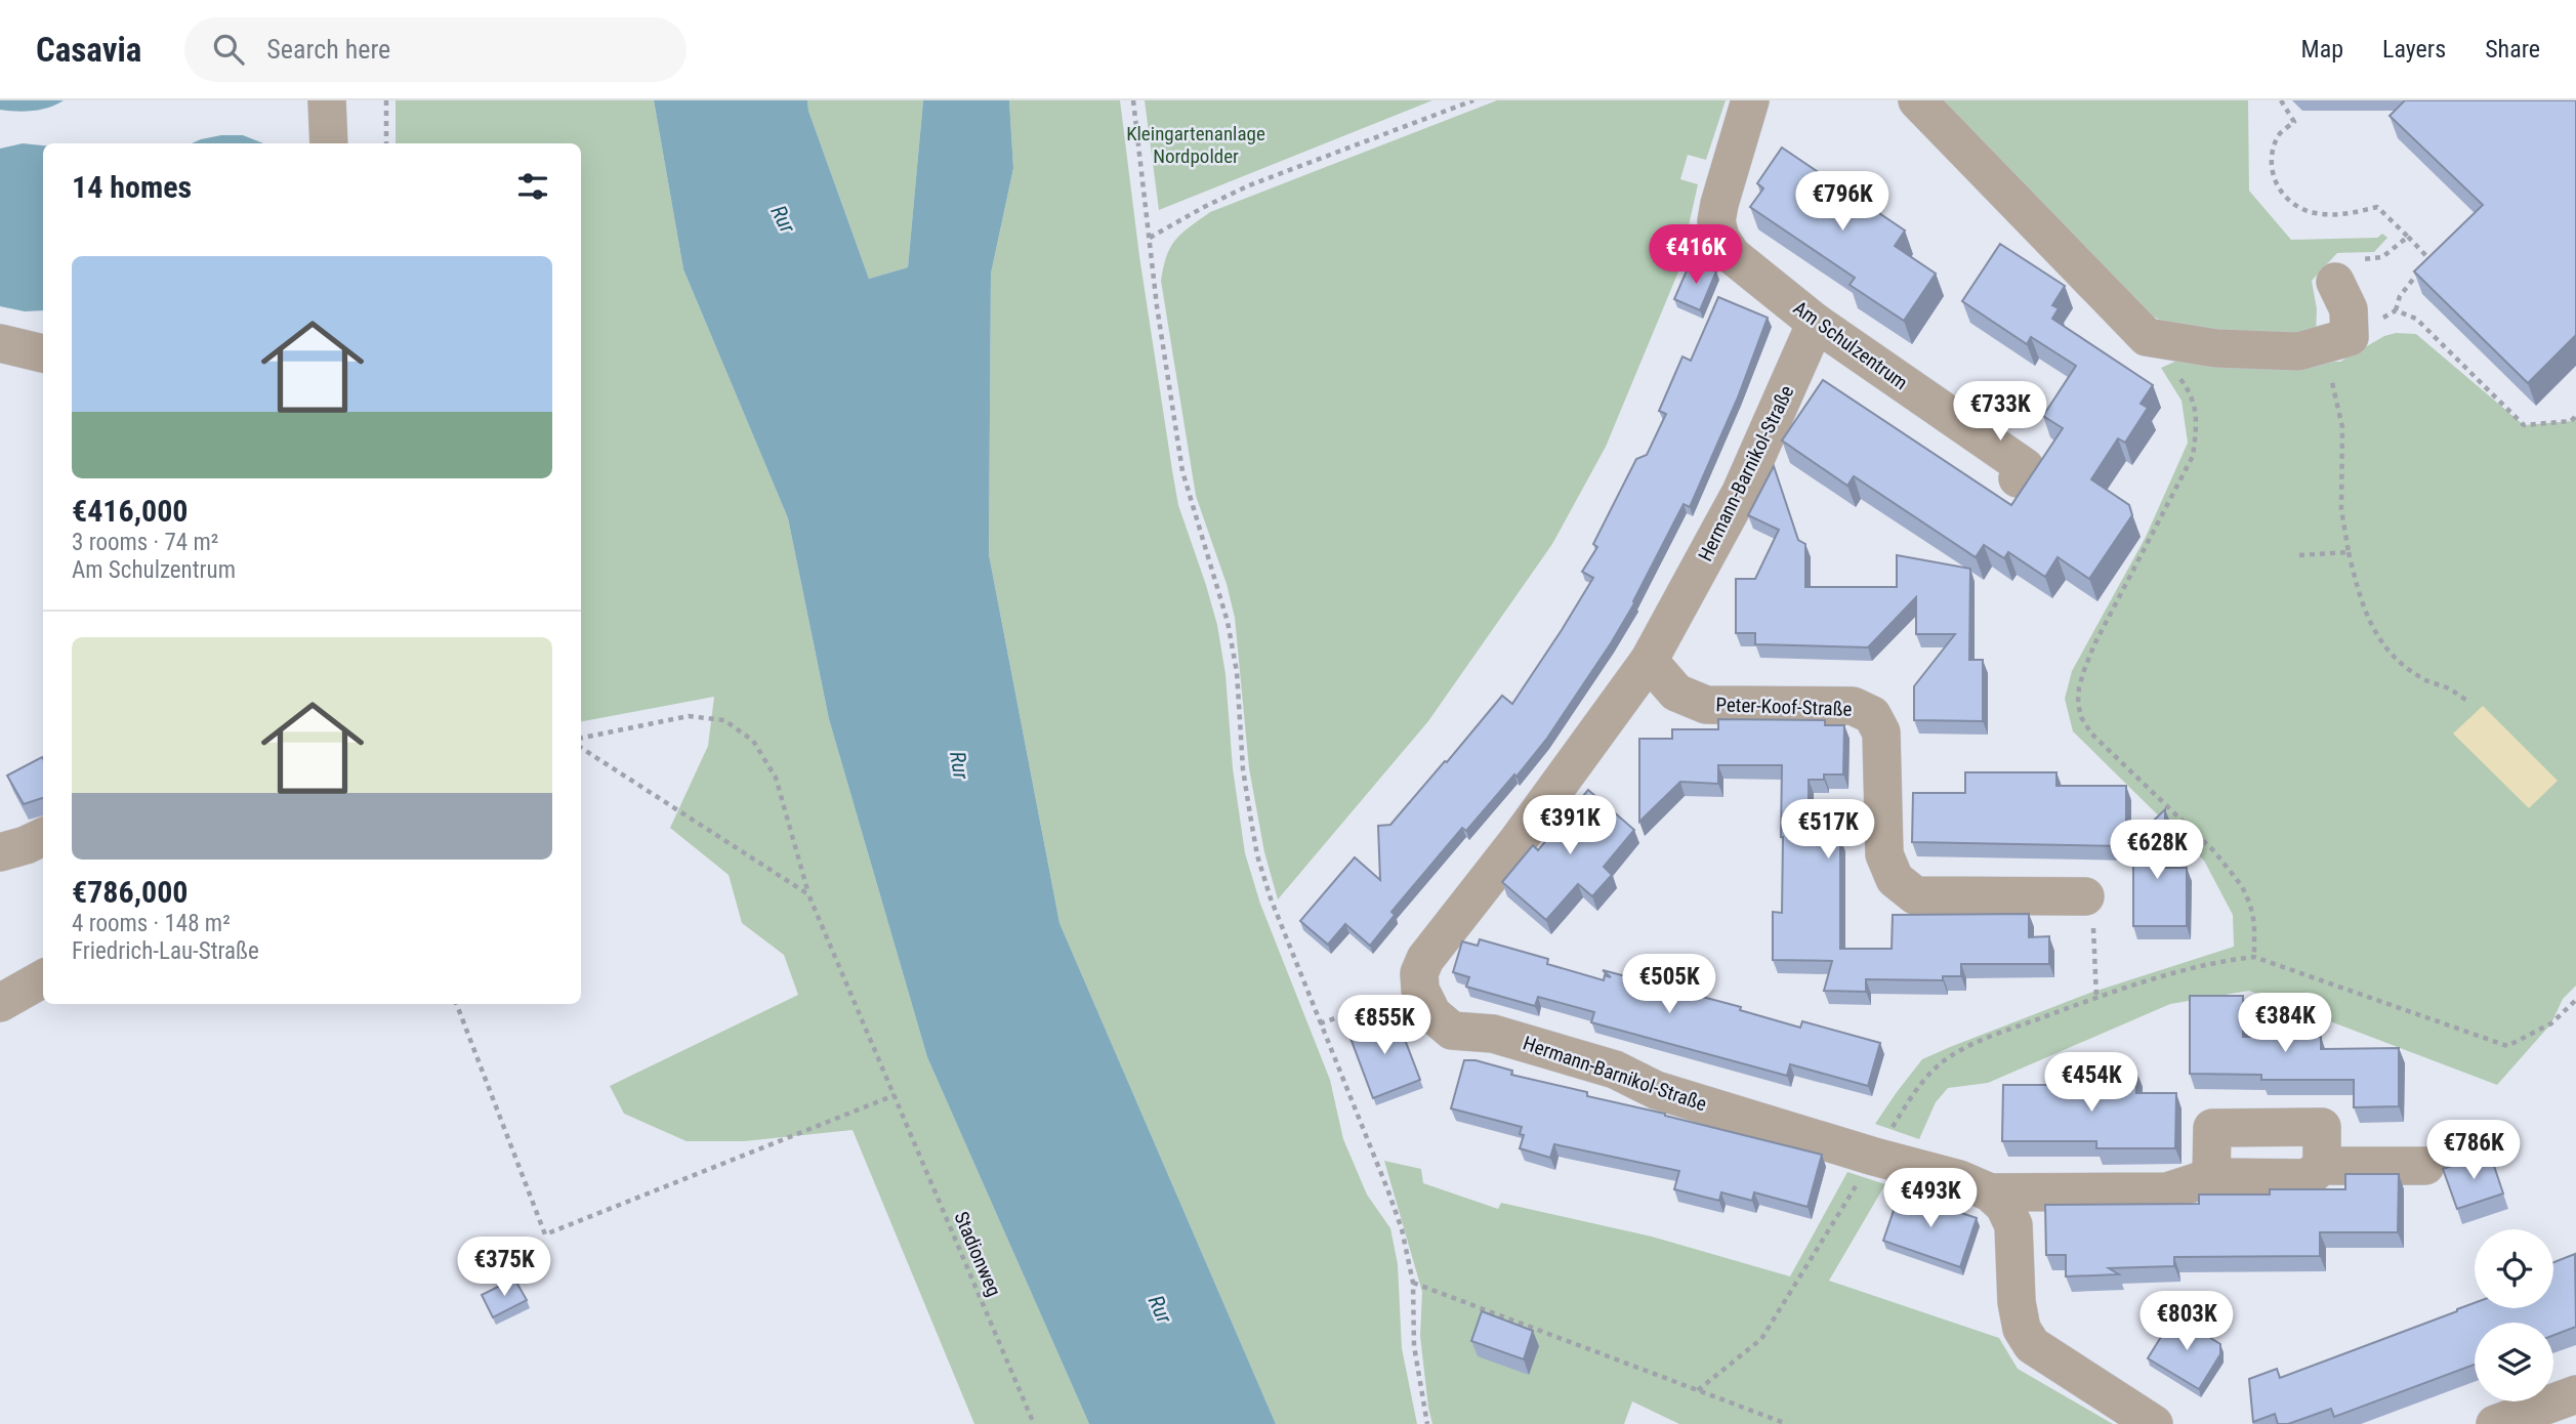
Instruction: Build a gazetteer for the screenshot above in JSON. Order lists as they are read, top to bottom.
{
  "streets": {
    "street": ["Am Schulzentrum", "Hermann-Barnikol-Straße", "Peter-Koof-Straße"],
    "path": ["Stadionweg"]
  },
  "crossings": [
    ["Am Schulzentrum", "Hermann-Barnikol-Straße"],
    ["Hermann-Barnikol-Straße", "Peter-Koof-Straße"]
  ],
  "water": ["Rur"],
  "parks": ["Kleingartenanlage Nordpolder"],
  "page": {
    "header": "Casavia",
    "search": "Search here",
    "nav": ["Map", "Layers", "Share"],
    "heading": "14 homes",
    "price": [
      "€796K",
      "€416K",
      "€733K",
      "€391K",
      "€517K",
      "€628K",
      "€505K",
      "€384K",
      "€855K",
      "€454K",
      "€786K",
      "€493K",
      "€375K",
      "€803K"
    ],
    "list": [
      {
        "name": "€416,000",
        "note": "3 rooms · 74 m² · Am Schulzentrum"
      },
      {
        "name": "€786,000",
        "note": "4 rooms · 148 m² · Friedrich-Lau-Straße"
      }
    ]
  }
}
